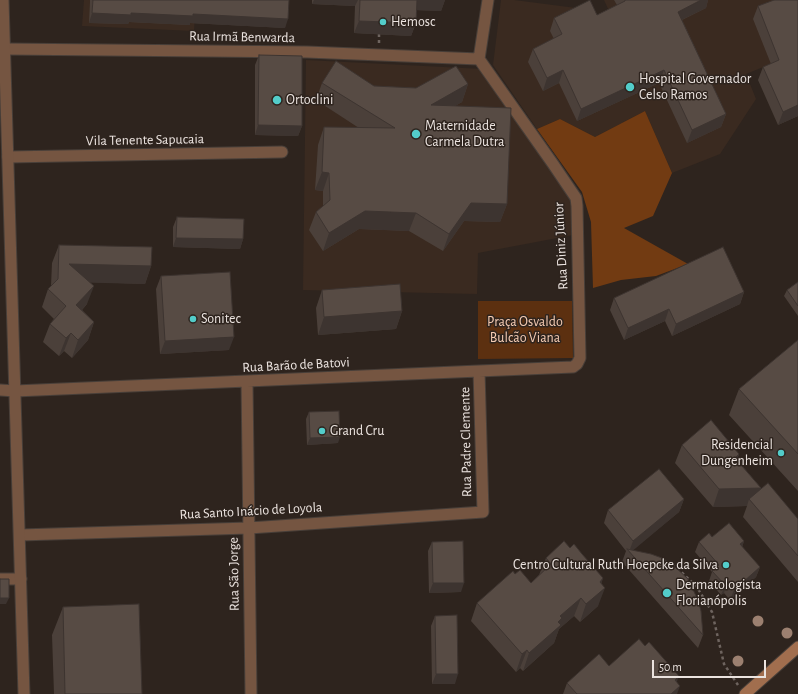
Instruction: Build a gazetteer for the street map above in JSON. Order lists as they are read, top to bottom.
{
  "streets": {
    "street": [
      "Rua Irmã Benwarda",
      "Vila Tenente Sapucaia",
      "Rua Diniz Júnior",
      "Rua Barão de Batovi",
      "Rua Padre Clemente",
      "Rua Santo Inácio de Loyola",
      "Rua São Jorge"
    ]
  },
  "crossings": [
    ["Rua Irmã Benwarda", "Rua Diniz Júnior"],
    ["Rua Diniz Júnior", "Rua Barão de Batovi"],
    ["Rua Barão de Batovi", "Rua Padre Clemente"],
    ["Rua Barão de Batovi", "Rua São Jorge"],
    ["Rua Padre Clemente", "Rua Santo Inácio de Loyola"],
    ["Rua Santo Inácio de Loyola", "Rua São Jorge"]
  ],
  "parks": ["Praça Osvaldo Bulcão Viana"],
  "places": [
    "Hemosc",
    "Hospital Governador Celso Ramos",
    "Ortoclini",
    "Maternidade Carmela Dutra",
    "Sonitec",
    "Grand Cru",
    "Residencial Dungenheim",
    "Centro Cultural Ruth Hoepcke da Silva",
    "Dermatologista Florianópolis"
  ],
  "scale_bar": "50 m"
}
